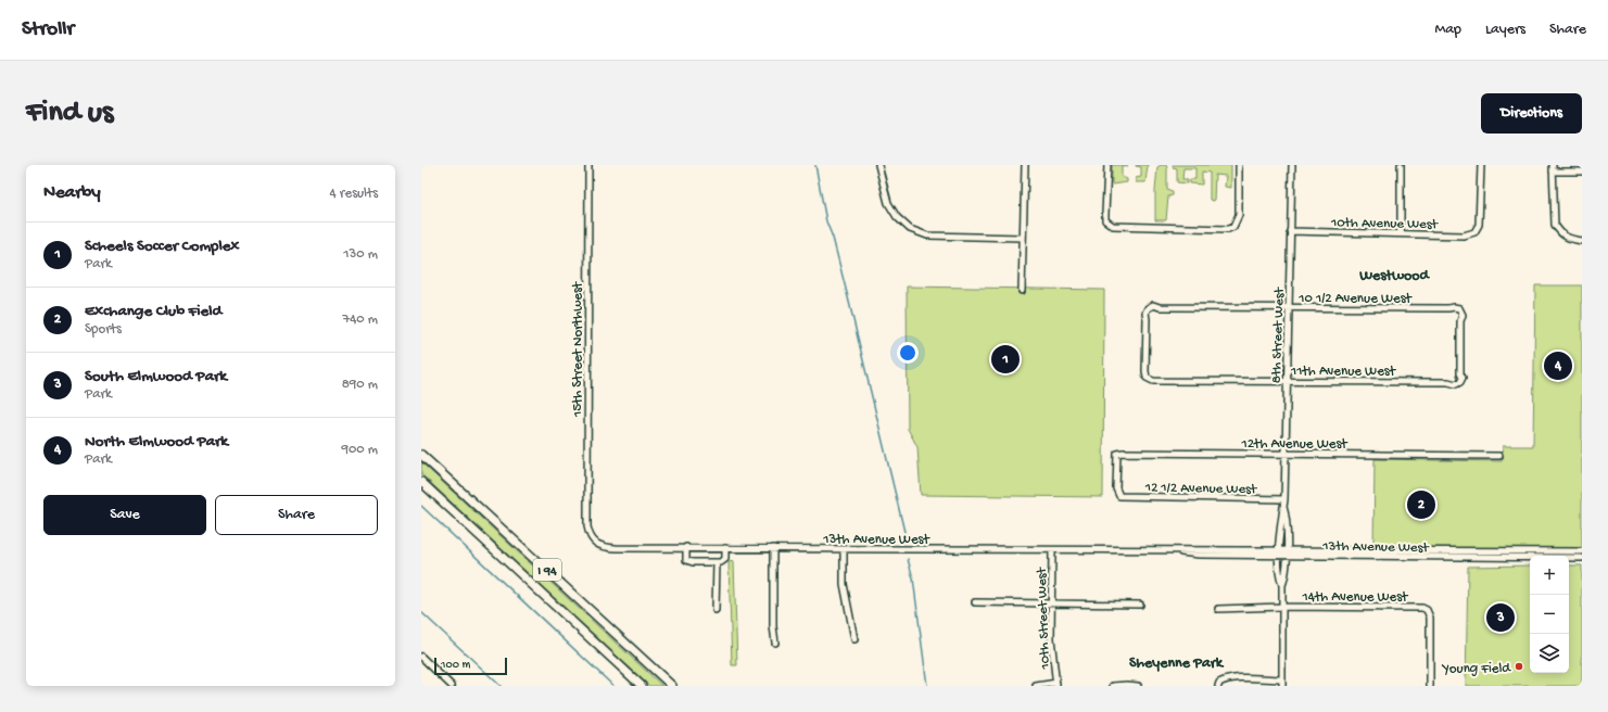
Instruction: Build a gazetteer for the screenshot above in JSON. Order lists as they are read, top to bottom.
{
  "streets": {
    "highway": ["I 94"],
    "street": [
      "10th Avenue West",
      "10 1/2 Avenue West",
      "8th Street West",
      "15th Street Northwest",
      "11th Avenue West",
      "12th Avenue West",
      "12 1/2 Avenue West",
      "13th Avenue West",
      "14th Avenue West",
      "10th Street West"
    ]
  },
  "crossings": [
    ["10th Avenue West", "8th Street West"],
    ["10 1/2 Avenue West", "8th Street West"],
    ["10 1/2 Avenue West", "11th Avenue West"],
    ["8th Street West", "11th Avenue West"],
    ["8th Street West", "12th Avenue West"],
    ["8th Street West", "12 1/2 Avenue West"],
    ["8th Street West", "13th Avenue West"],
    ["8th Street West", "14th Avenue West"],
    ["15th Street Northwest", "13th Avenue West"],
    ["12th Avenue West", "12 1/2 Avenue West"],
    ["13th Avenue West", "10th Street West"]
  ],
  "districts": ["Westwood", "Sheyenne Park"],
  "places": ["Young Field"],
  "scale_bar": "100 m",
  "page": {
    "header": "Strollr",
    "nav": ["Map", "Layers", "Share"],
    "buttons": [
      "Directions",
      ["Save", "Share"]
    ],
    "title": "Find us",
    "heading": ["Nearby", "4 results"],
    "list": [
      {
        "mark": "1",
        "name": "Scheels Soccer Complex",
        "note": "Park",
        "value": "130 m"
      },
      {
        "mark": "2",
        "name": "Exchange Club Field",
        "note": "Sports",
        "value": "740 m"
      },
      {
        "mark": "3",
        "name": "South Elmwood Park",
        "note": "Park",
        "value": "890 m"
      },
      {
        "mark": "4",
        "name": "North Elmwood Park",
        "note": "Park",
        "value": "900 m"
      }
    ],
    "pins": [
      "1",
      "4",
      "2",
      "3"
    ],
    "map_buttons": ["+", "−"],
    "scale": "100 m"
  }
}
